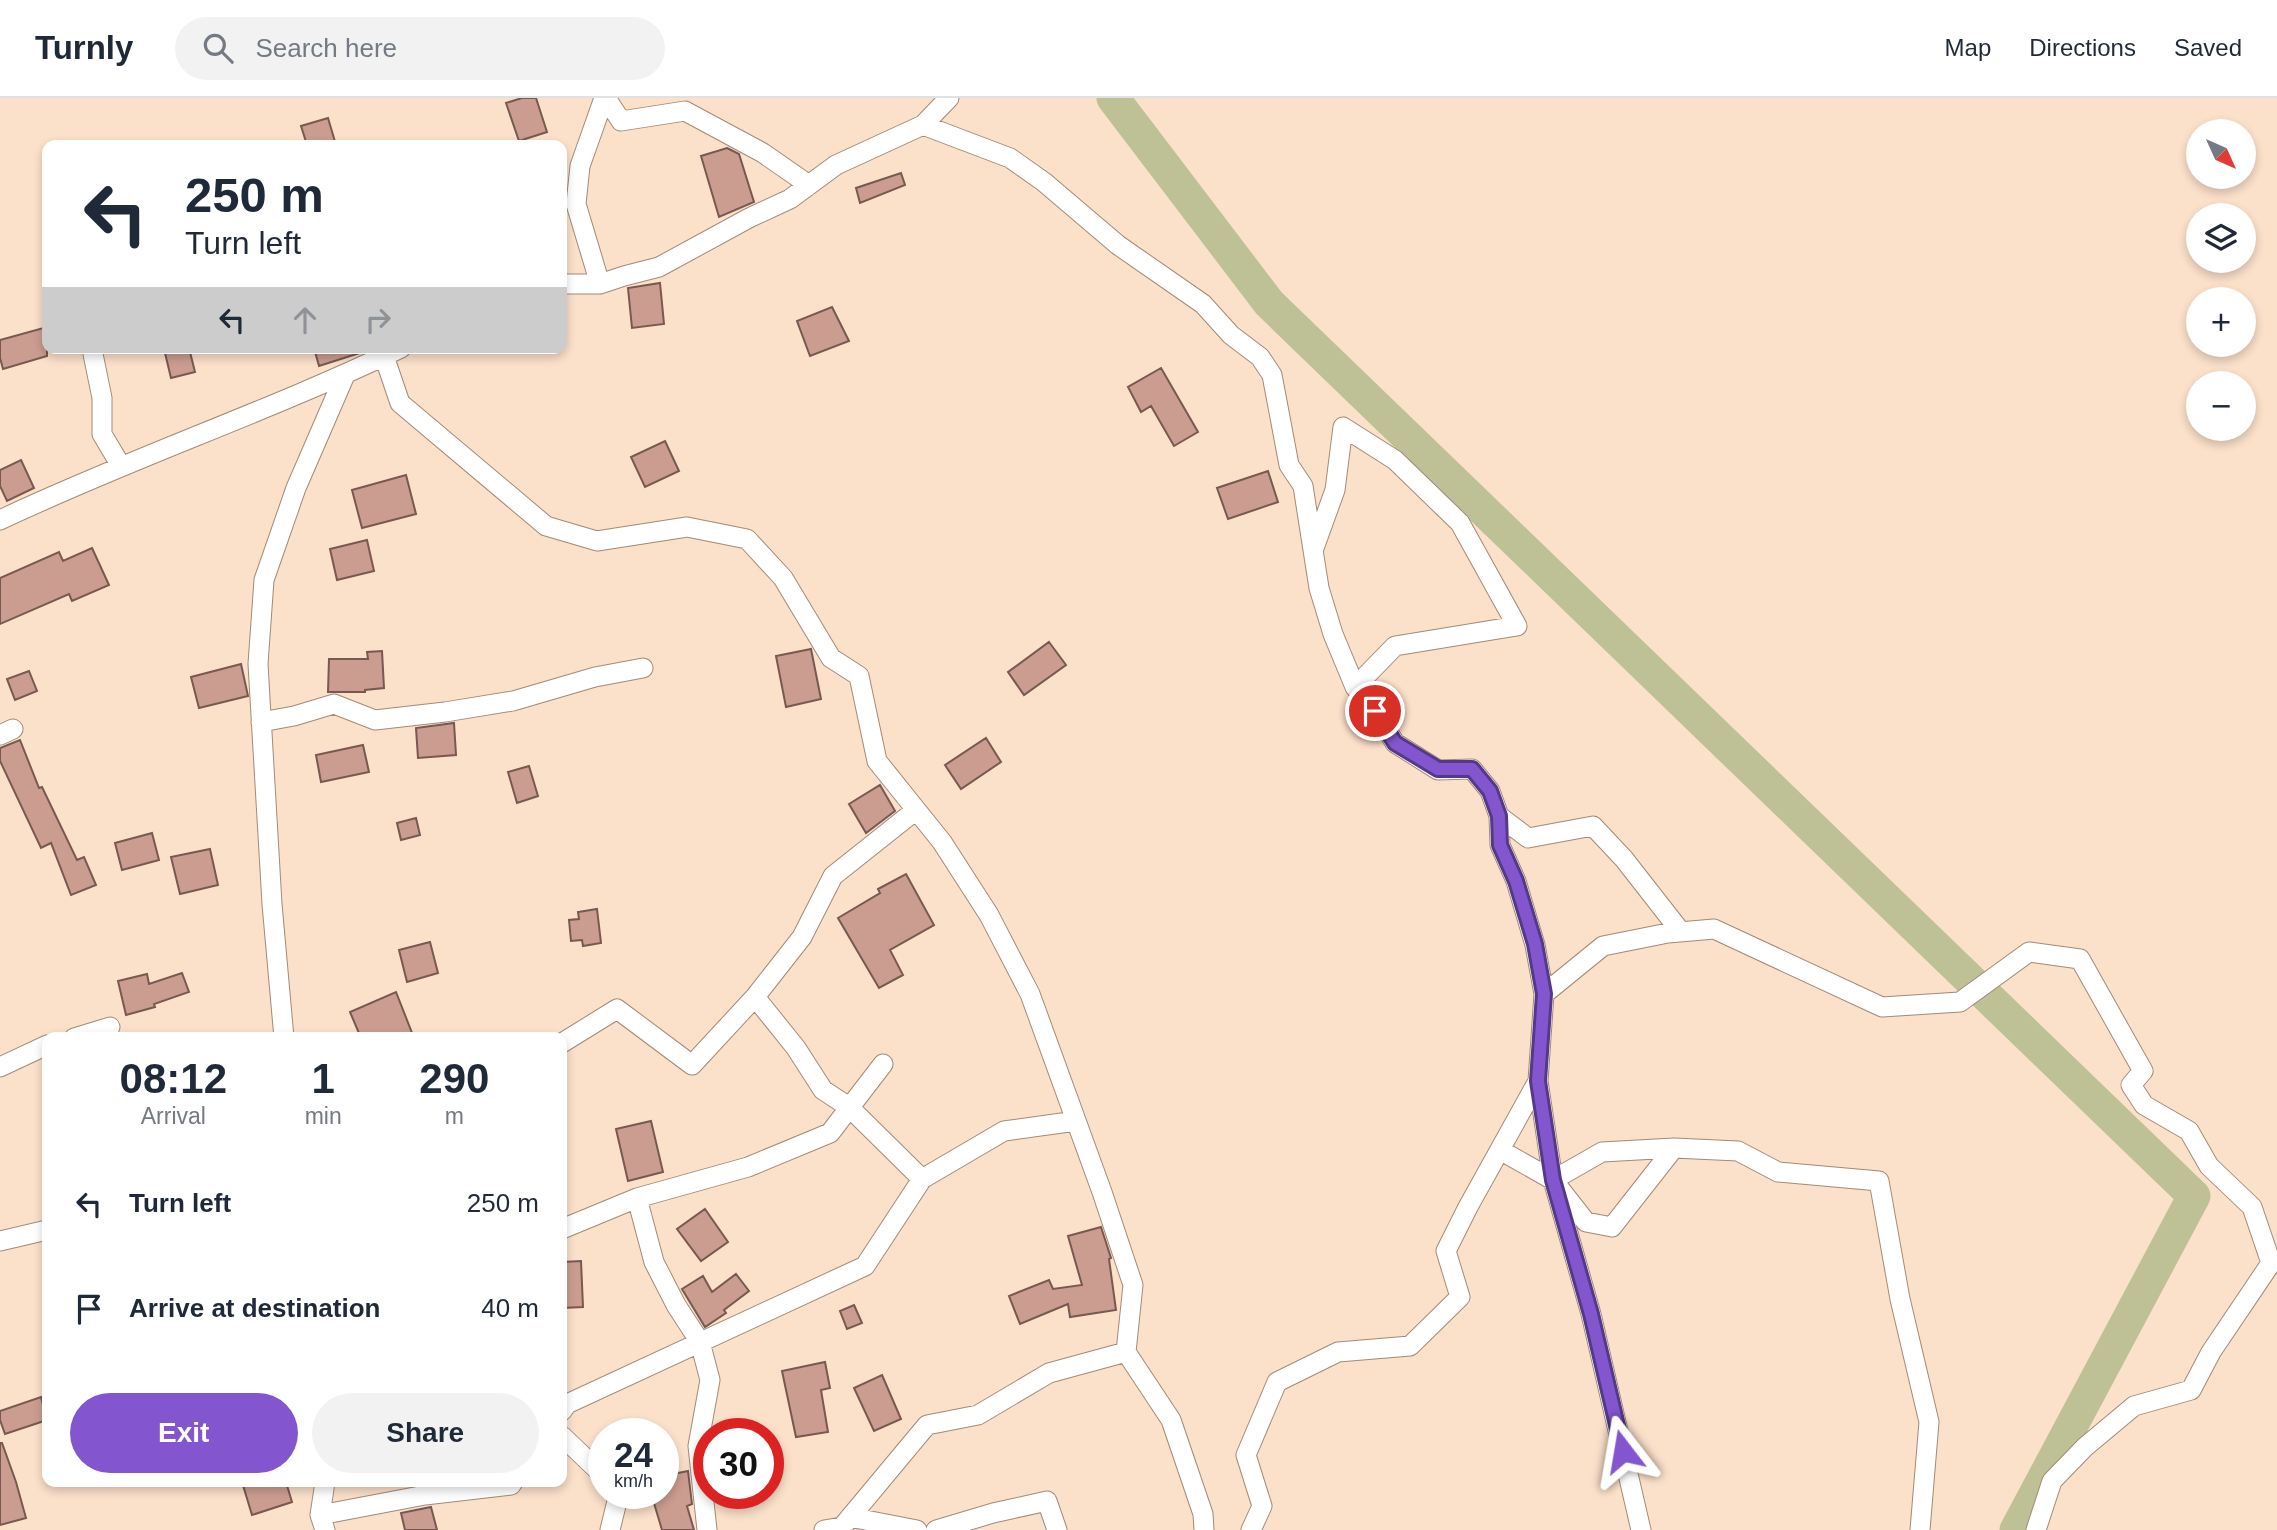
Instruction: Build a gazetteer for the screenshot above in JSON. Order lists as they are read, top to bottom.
{
  "north": "bottom right",
  "page": {
    "header": "Turnly",
    "search": "Search here",
    "nav": ["Map", "Directions", "Saved"],
    "map_buttons": ["+", "−"],
    "turn": ["250 m", "Turn left"],
    "eta": [
      "08:12",
      "Arrival",
      "1",
      "min",
      "290",
      "m"
    ],
    "list": [
      {
        "name": "Turn left",
        "value": "250 m"
      },
      {
        "name": "Arrive at destination",
        "value": "40 m"
      }
    ],
    "buttons": ["Exit", "Share"],
    "speed": "24 km/h",
    "limit": "30"
  }
}
